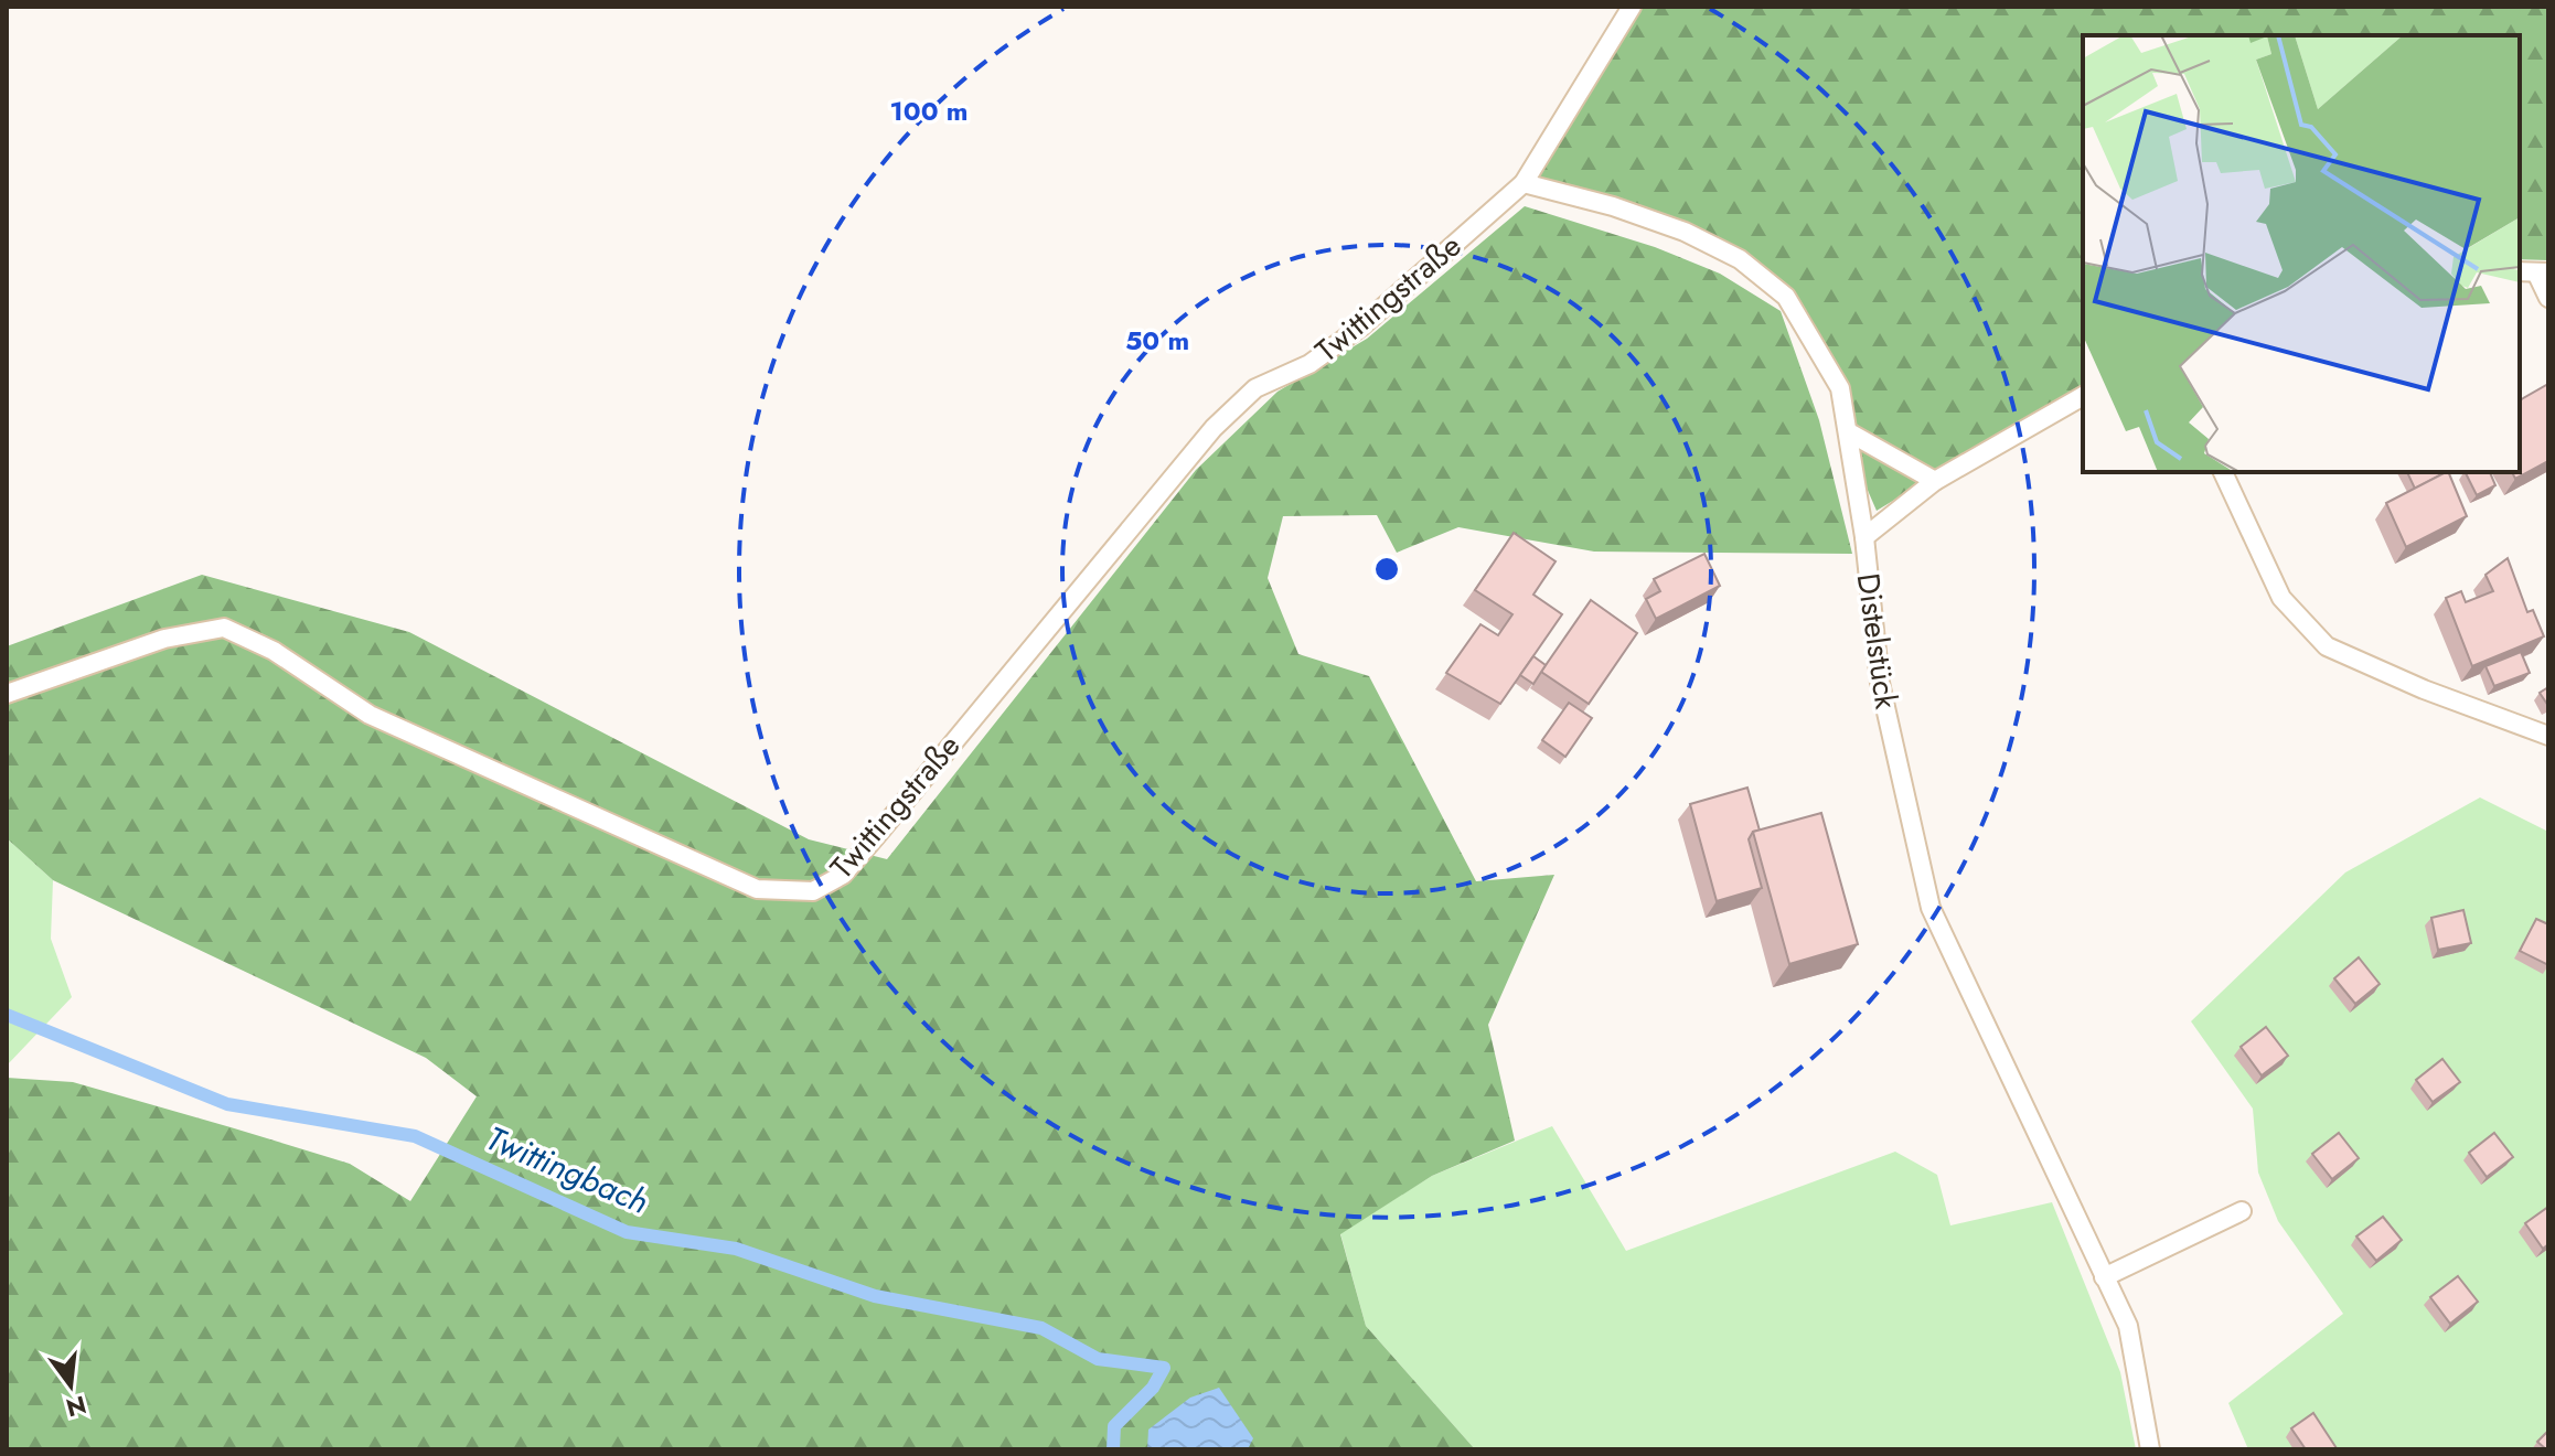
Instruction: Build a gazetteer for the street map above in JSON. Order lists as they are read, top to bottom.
{
  "streets": {
    "lane": ["Twittingstraße", "Distelstück"]
  },
  "crossings": [
    ["Twittingstraße", "Distelstück"]
  ],
  "water": ["Twittingbach"],
  "north": "bottom",
  "rings": ["100 m", "50 m"]
}
